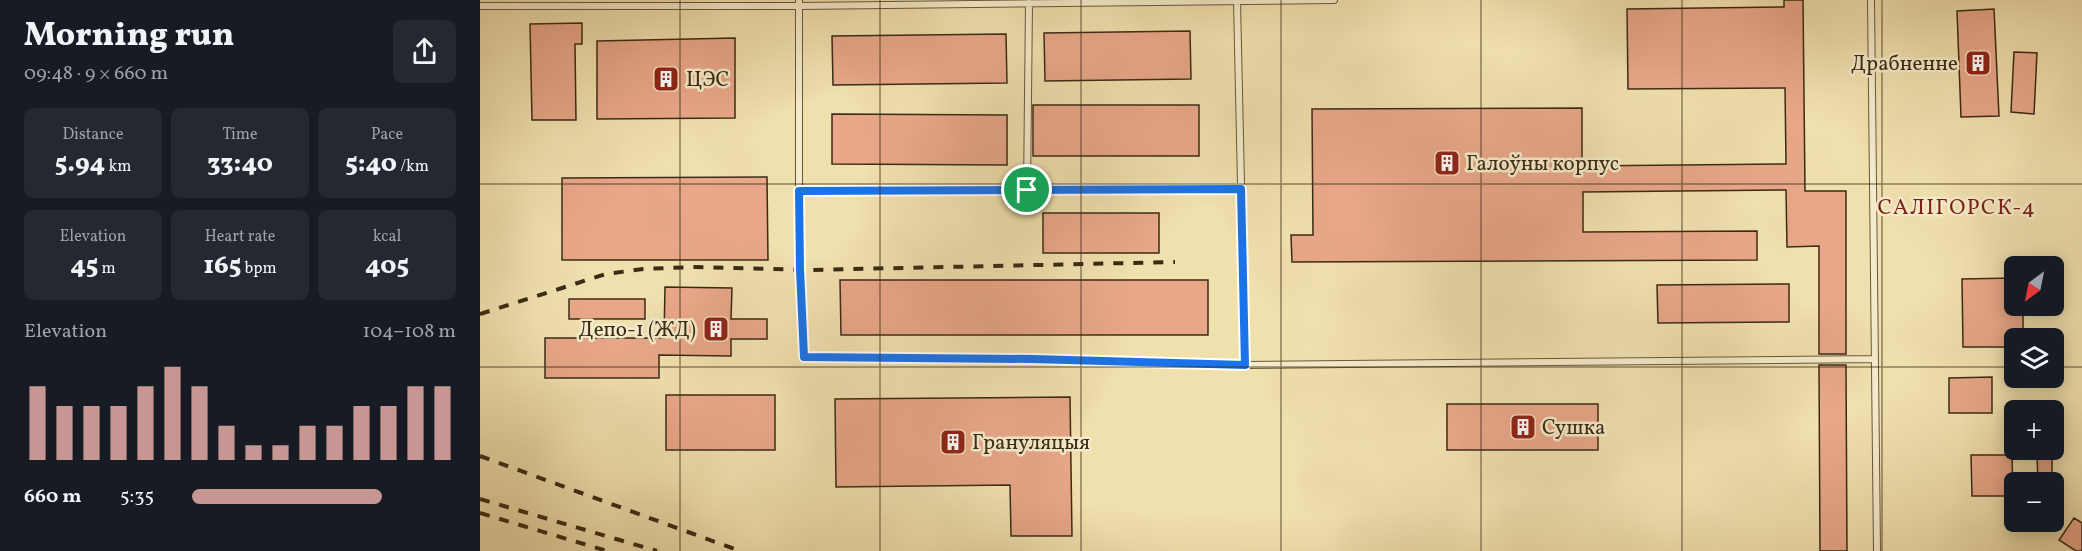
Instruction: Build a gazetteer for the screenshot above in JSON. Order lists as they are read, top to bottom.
{
  "districts": ["САЛІГОРСК-4"],
  "places": {
    "building": [
      "Драбненне",
      "ЦЭС",
      "Галоўны корпус",
      "Депо-1 (ЖД)",
      "Сушка",
      "Грануляцыя"
    ]
  },
  "north": "bottom left",
  "page": {
    "heading": ["Morning run", "09:48 · 9 × 660 m"],
    "stats": [
      ["Distance", "5.94 km"],
      ["Time", "33:40"],
      ["Pace", "5:40 /km"],
      ["Elevation", "45 m"],
      ["Heart rate", "165 bpm"],
      ["kcal", "405"]
    ],
    "map_buttons": ["+", "−"],
    "chart": ["Elevation", "104–108 m"],
    "list": [
      {
        "name": "660 m",
        "note": "5:35"
      }
    ]
  }
}
